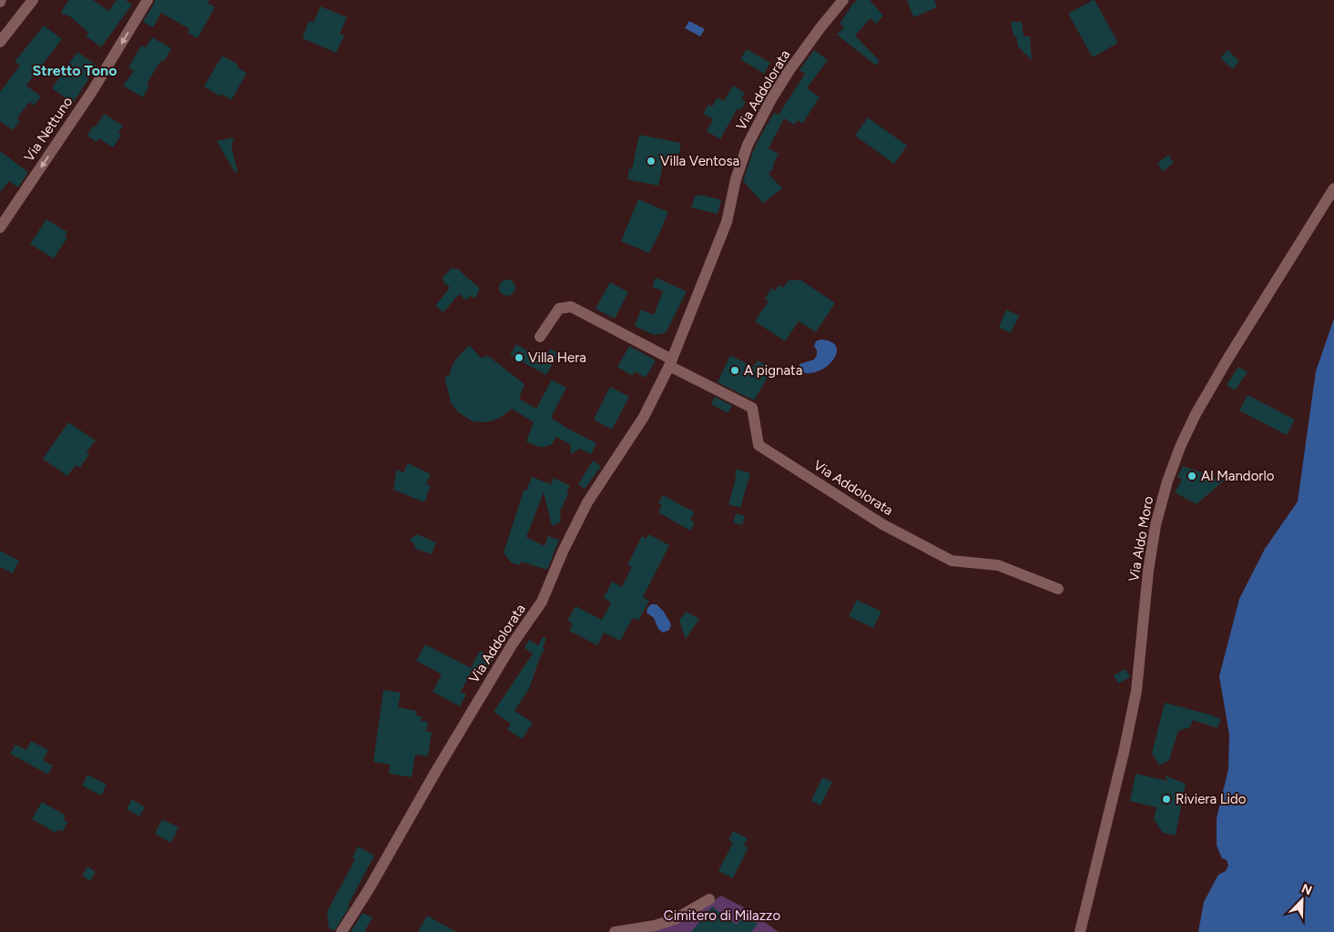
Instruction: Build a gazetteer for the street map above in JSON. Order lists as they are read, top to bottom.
{
  "streets": {
    "street": ["Via Addolorata", "Via Nettuno", "Via Aldo Moro"]
  },
  "one_way": ["Via Nettuno"],
  "districts": ["Stretto Tono"],
  "parks": ["Cimitero di Milazzo"],
  "places": [
    "Villa Ventosa",
    "Villa Hera",
    "A pignata",
    "Al Mandorlo",
    "Riviera Lido"
  ],
  "north": "top right"
}
